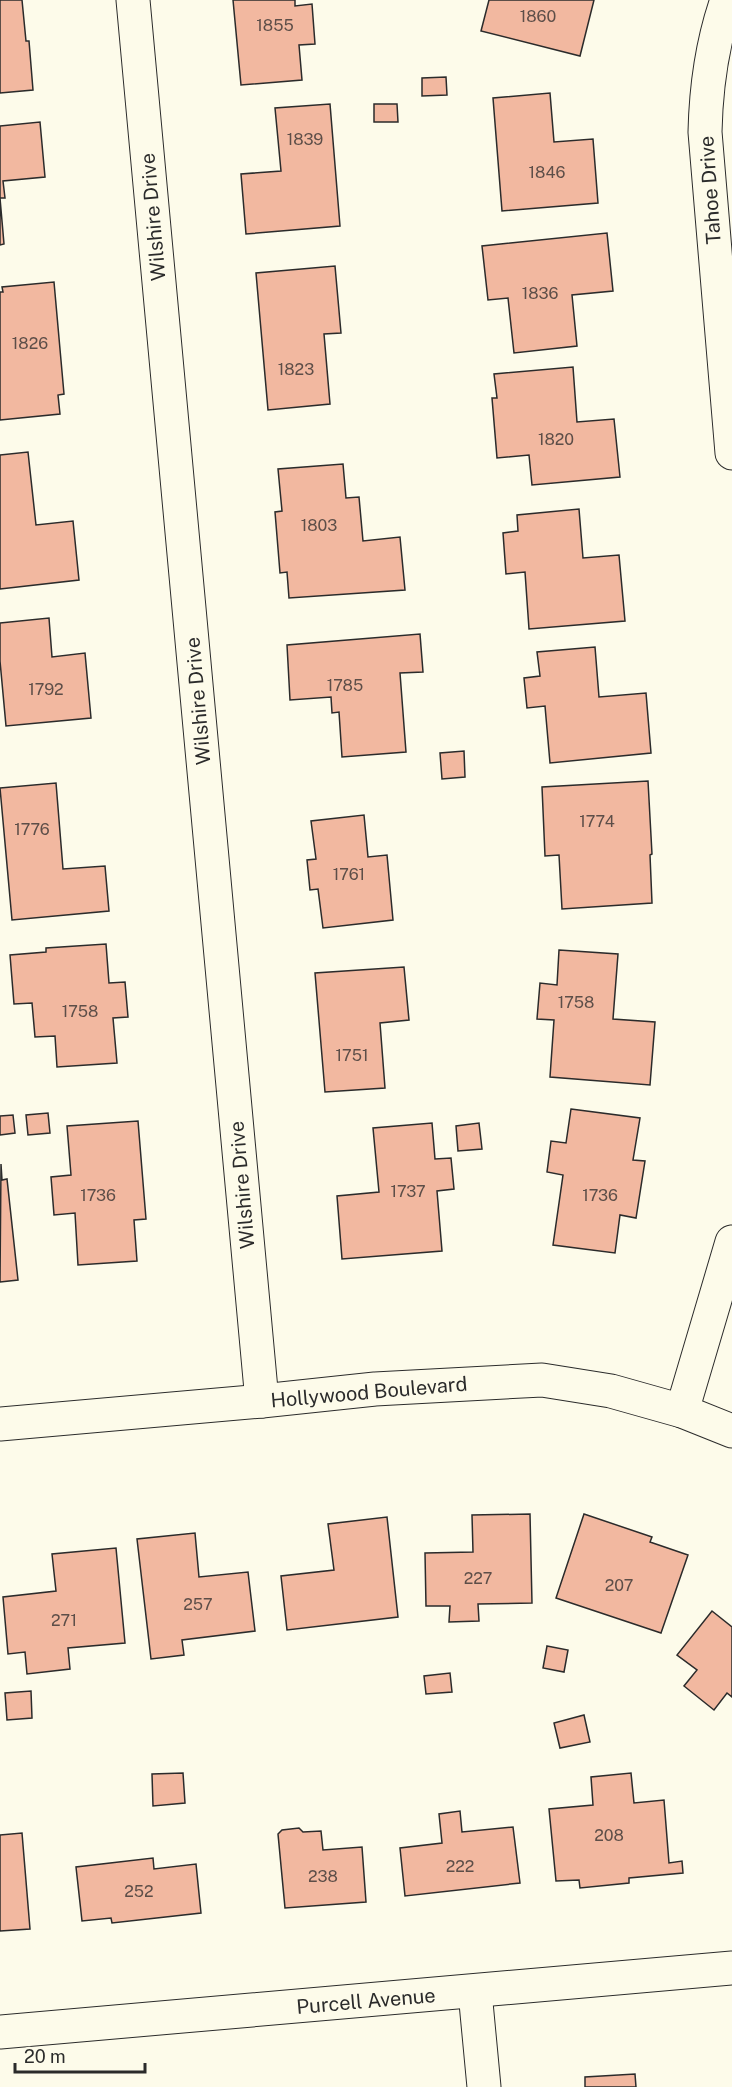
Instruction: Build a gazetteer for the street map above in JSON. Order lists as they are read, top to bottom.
{
  "streets": {
    "street": [
      "Tahoe Drive",
      "Wilshire Drive",
      "Hollywood Boulevard",
      "Purcell Avenue"
    ]
  },
  "crossings": [
    ["Wilshire Drive", "Hollywood Boulevard"]
  ],
  "house_numbers": [
    "1860",
    "1855",
    "1839",
    "1846",
    "1836",
    "1826",
    "1823",
    "1820",
    "1803",
    "1785",
    "1792",
    "1774",
    "1776",
    "1761",
    "1758",
    "1758",
    "1751",
    "1737",
    "1736",
    "1736",
    "227",
    "207",
    "257",
    "271",
    "208",
    "222",
    "238",
    "252"
  ],
  "scale_bar": "20 m"
}
